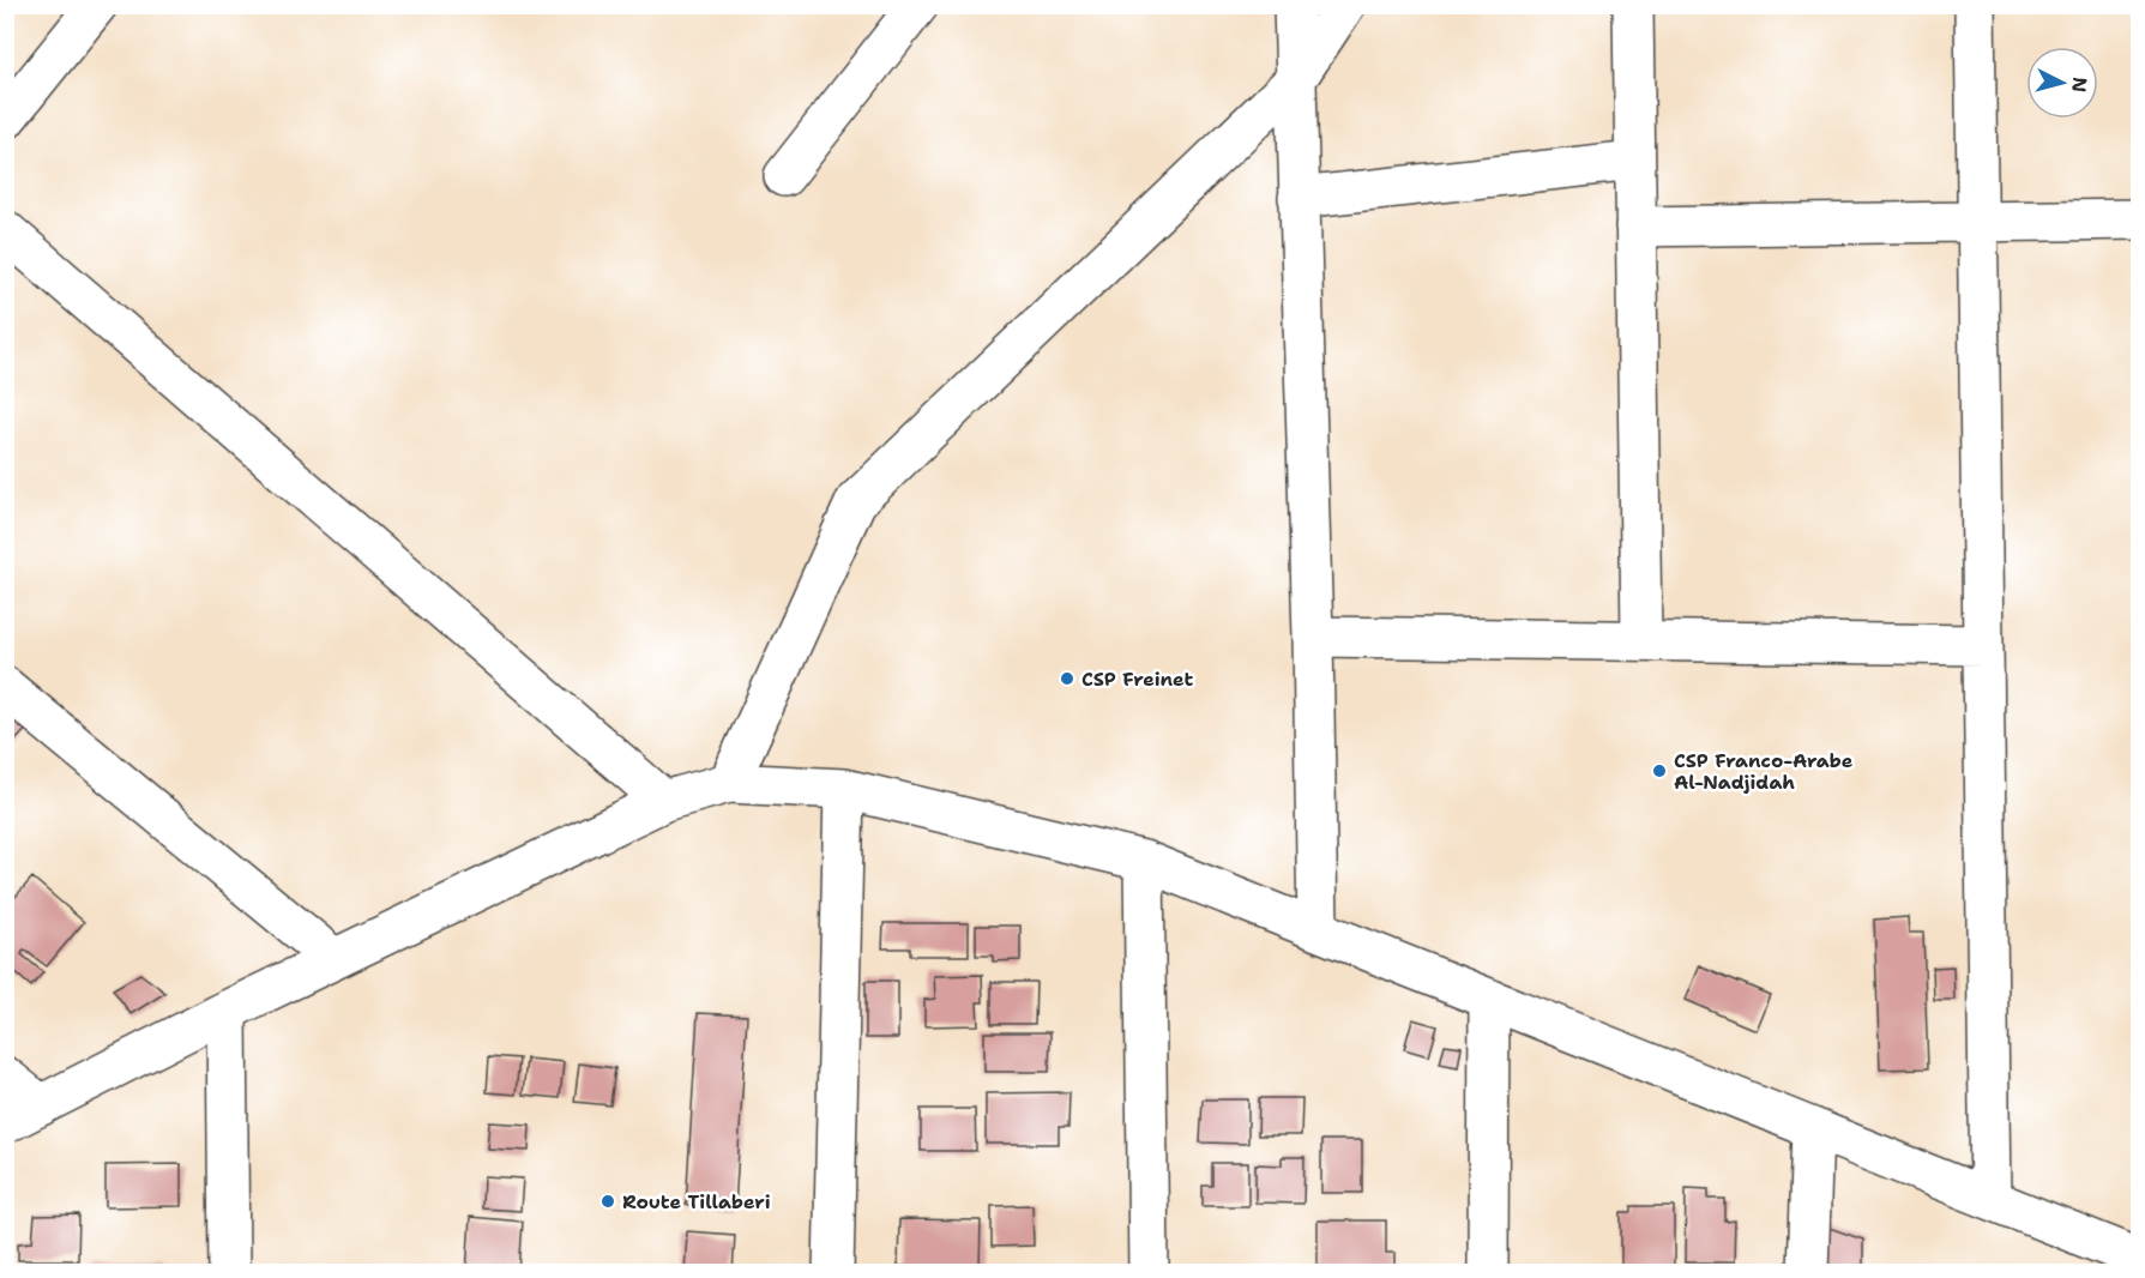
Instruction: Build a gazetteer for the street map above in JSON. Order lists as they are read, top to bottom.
{
  "places": ["CSP Freinet", "CSP Franco-Arabe Al-Nadjidah", "Route Tillaberi"],
  "north": "right"
}
